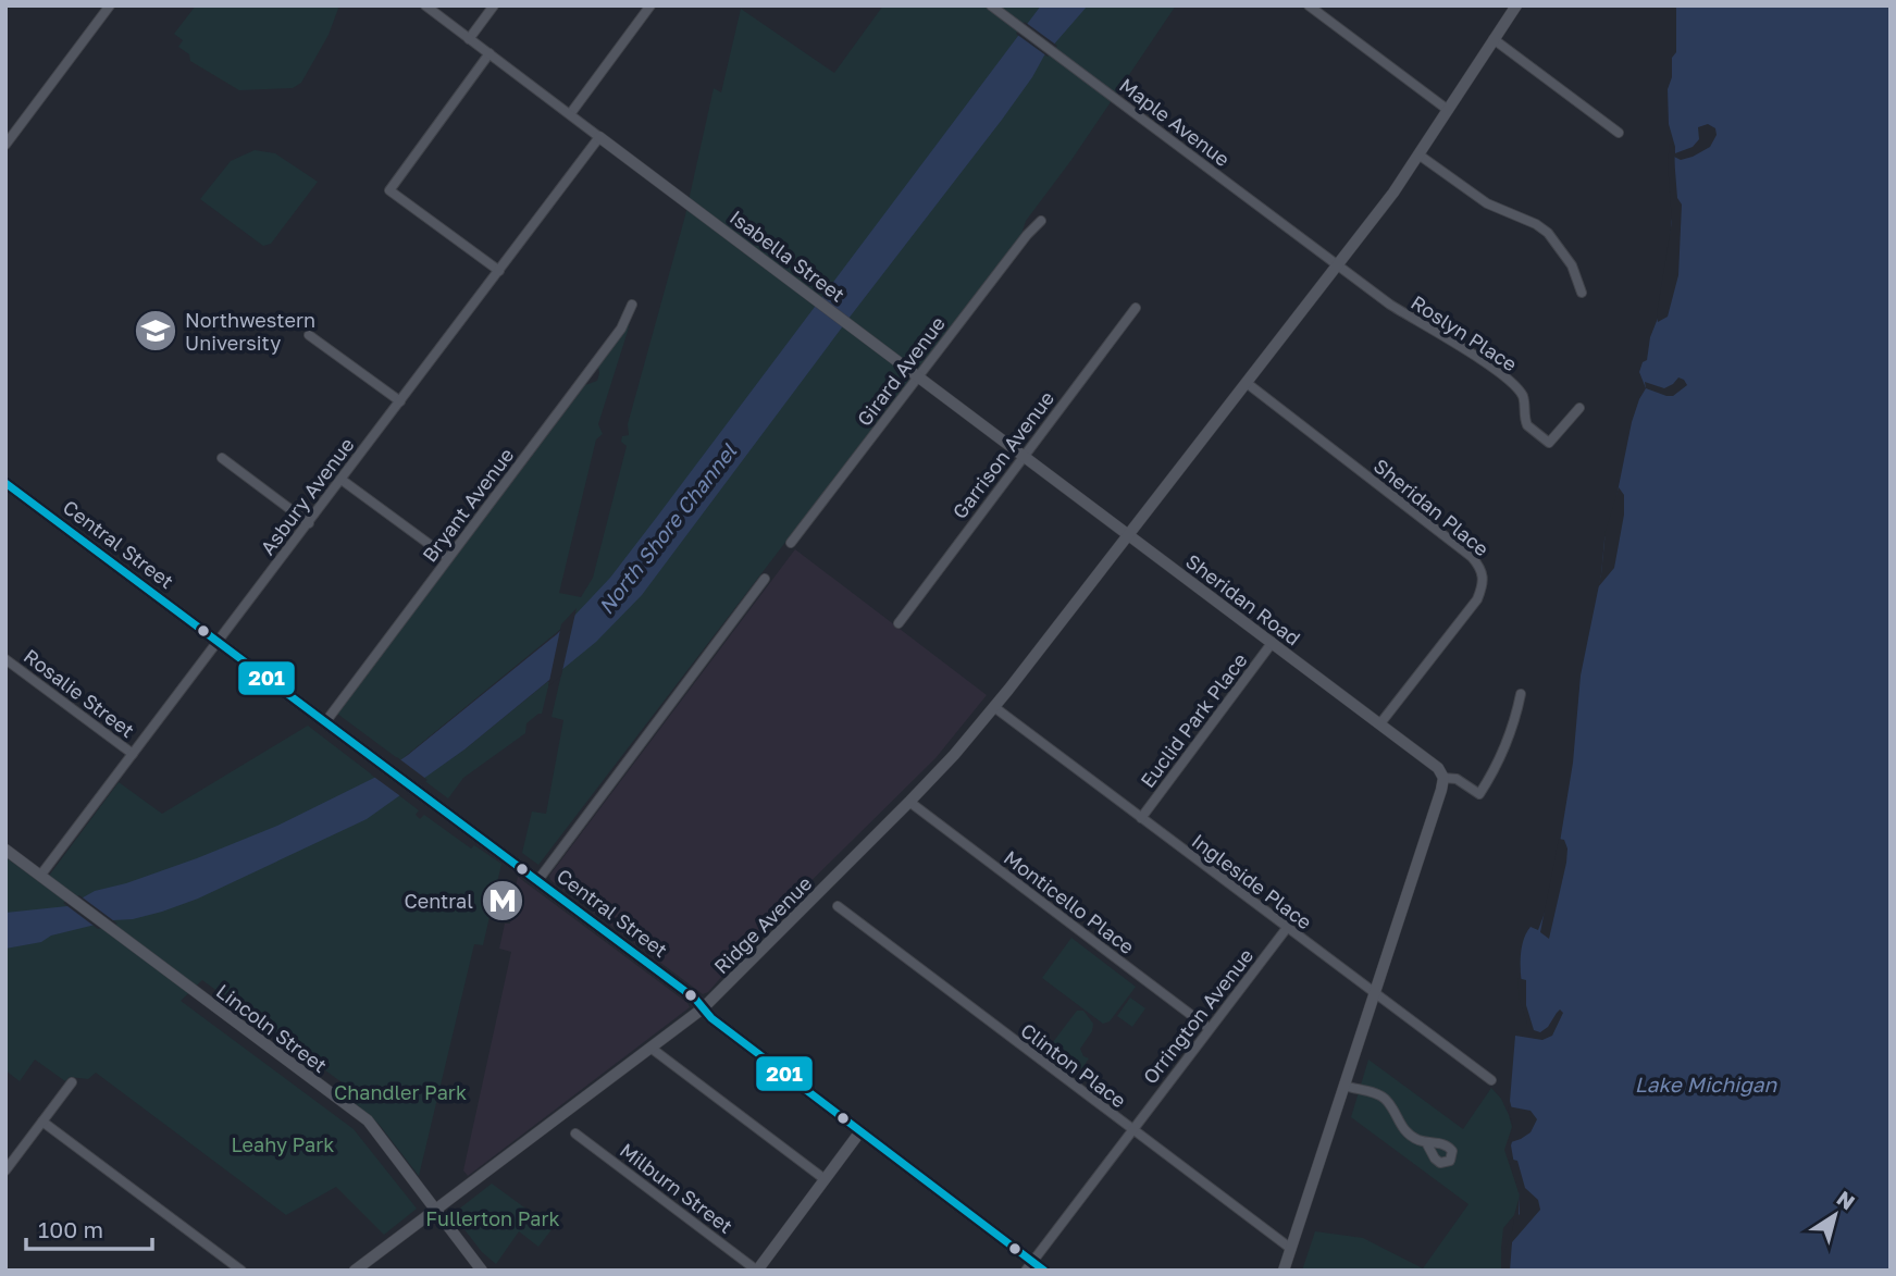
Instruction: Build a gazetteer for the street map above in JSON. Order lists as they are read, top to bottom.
{
  "streets": {
    "main road": ["Central Street"],
    "street": [
      "Maple Avenue",
      "Isabella Street",
      "Roslyn Place",
      "Girard Avenue",
      "Garrison Avenue",
      "Asbury Avenue",
      "Bryant Avenue",
      "Sheridan Place",
      "Sheridan Road",
      "Rosalie Street",
      "Euclid Park Place",
      "Ingleside Place",
      "Monticello Place",
      "Ridge Avenue",
      "Orrington Avenue",
      "Lincoln Street",
      "Clinton Place",
      "Milburn Street"
    ]
  },
  "crossings": [
    ["Maple Avenue", "Roslyn Place"],
    ["Isabella Street", "Girard Avenue"],
    ["Isabella Street", "Garrison Avenue"],
    ["Isabella Street", "Asbury Avenue"],
    ["Isabella Street", "Sheridan Road"],
    ["Isabella Street", "Ridge Avenue"],
    ["Asbury Avenue", "Central Street"],
    ["Asbury Avenue", "Rosalie Street"],
    ["Asbury Avenue", "Lincoln Street"],
    ["Bryant Avenue", "Central Street"],
    ["Sheridan Place", "Sheridan Road"],
    ["Central Street", "Ridge Avenue"],
    ["Central Street", "Orrington Avenue"],
    ["Sheridan Road", "Euclid Park Place"],
    ["Sheridan Road", "Ridge Avenue"],
    ["Euclid Park Place", "Ingleside Place"],
    ["Ingleside Place", "Ridge Avenue"],
    ["Ingleside Place", "Orrington Avenue"],
    ["Monticello Place", "Ridge Avenue"],
    ["Monticello Place", "Orrington Avenue"],
    ["Ridge Avenue", "Lincoln Street"],
    ["Orrington Avenue", "Clinton Place"]
  ],
  "water": ["North Shore Channel", "Lake Michigan"],
  "parks": ["Chandler Park", "Leahy Park", "Fullerton Park"],
  "places": {
    "school or university": ["Northwestern University"],
    "metro station": ["Central"]
  },
  "lines": ["transit line 201"],
  "scale_bar": "100 m",
  "north": "top right"
}
